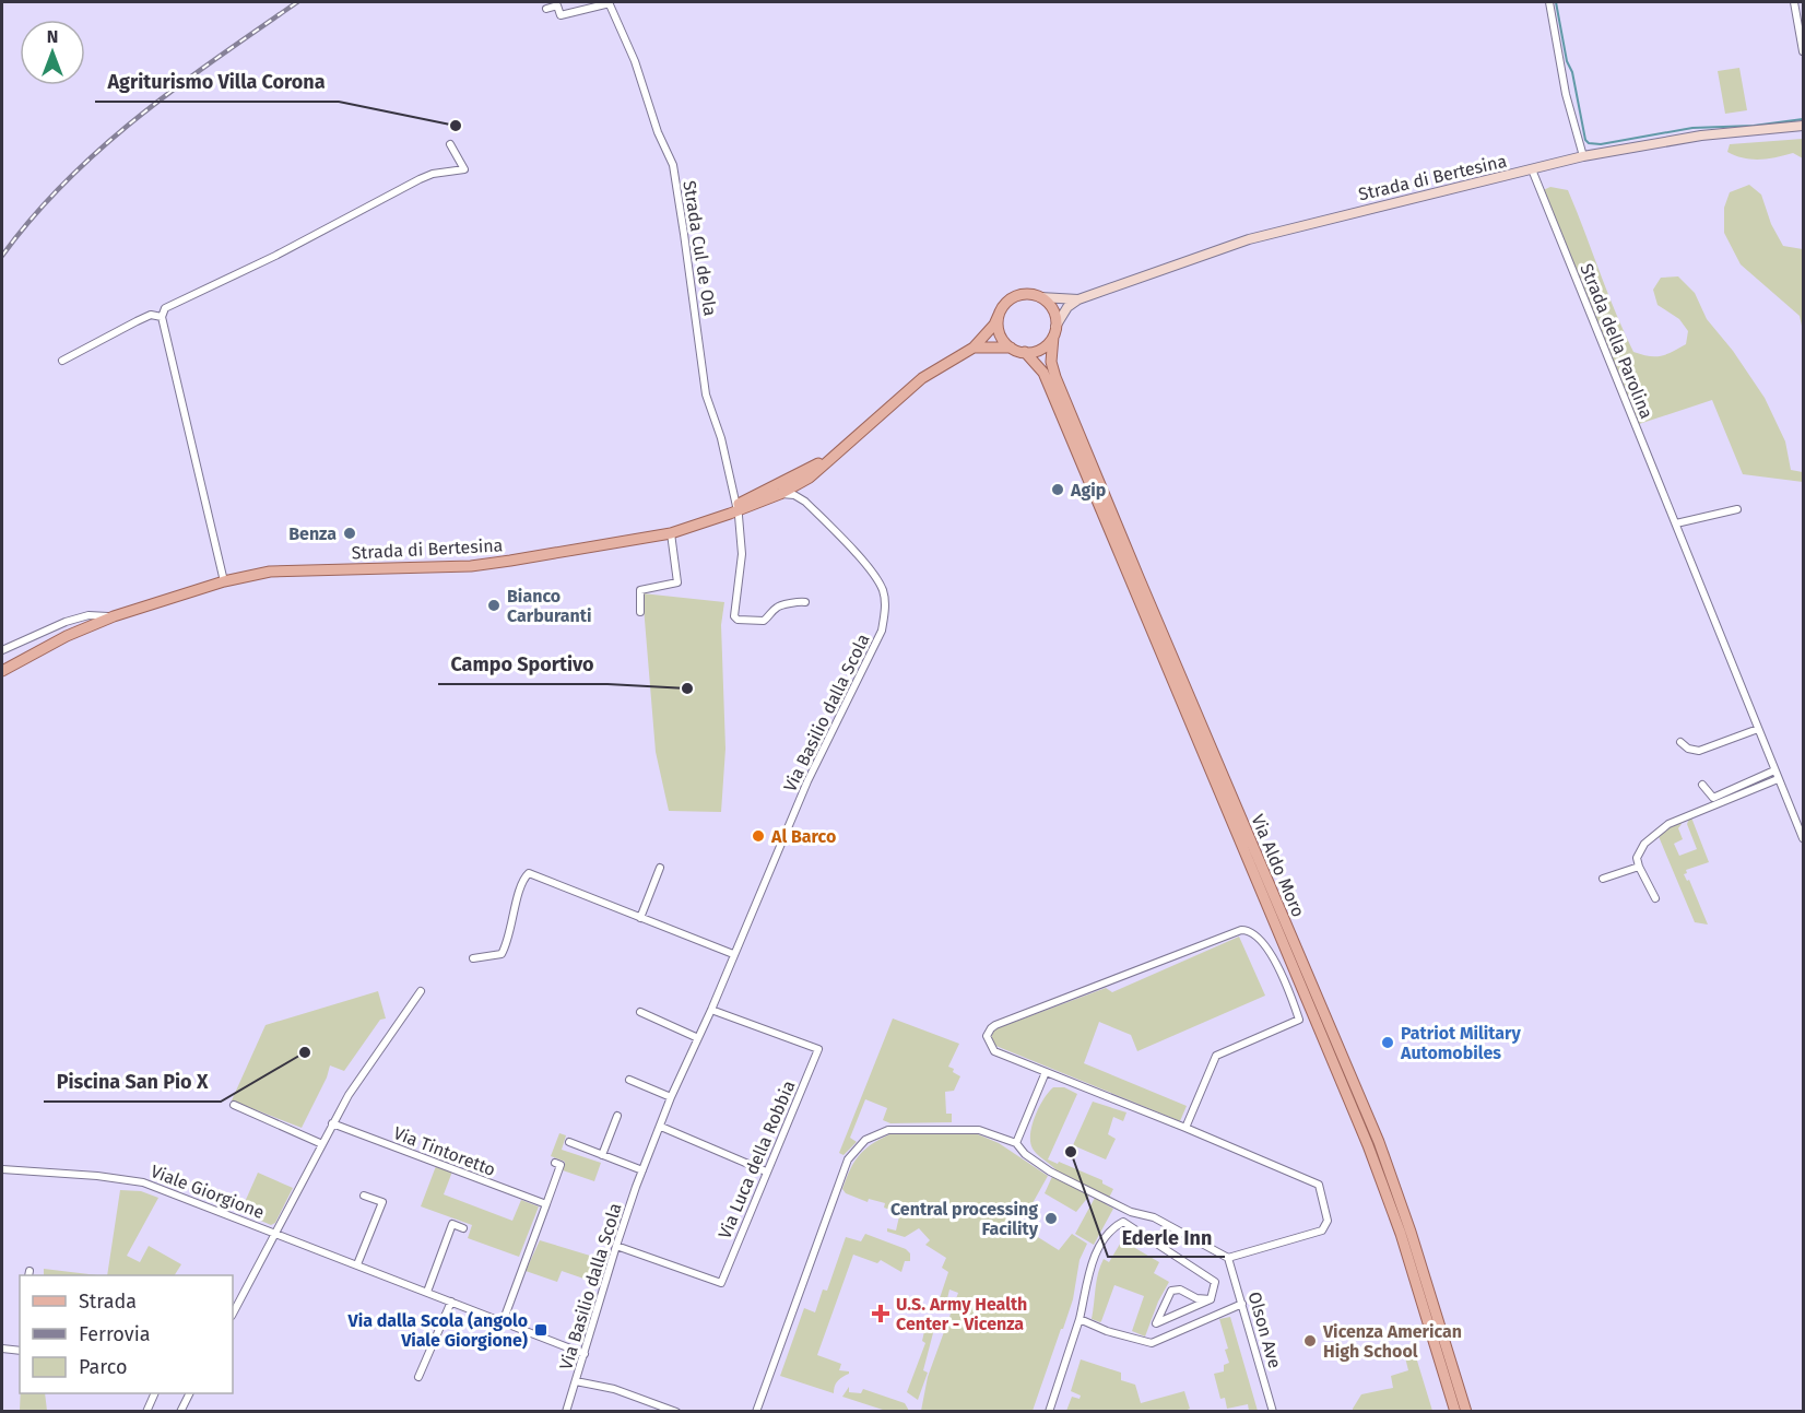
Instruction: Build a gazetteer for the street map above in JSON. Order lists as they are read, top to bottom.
{
  "streets": {
    "main road": ["Strada di Bertesina", "Via Aldo Moro"],
    "street": [
      "Strada Cul de Ola",
      "Strada della Parolina",
      "Via Basilio dalla Scola",
      "Via Tintoretto",
      "Via Luca della Robbia",
      "Viale Giorgione",
      "Olson Ave"
    ]
  },
  "crossings": [
    ["Strada di Bertesina", "Strada Cul de Ola"],
    ["Strada di Bertesina", "Strada della Parolina"],
    ["Strada di Bertesina", "Via Basilio dalla Scola"],
    ["Strada di Bertesina", "Via Aldo Moro"],
    ["Via Basilio dalla Scola", "Via Luca della Robbia"],
    ["Via Basilio dalla Scola", "Viale Giorgione"]
  ],
  "places": {
    "other": [
      "Agriturismo Villa Corona",
      "Agip",
      "Benza",
      "Bianco Carburanti",
      "Campo Sportivo",
      "Al Barco",
      "Patriot Military Automobiles",
      "Piscina San Pio X",
      "Ederle Inn",
      "Central processing Facility",
      "Vicenza American High School"
    ],
    "health": ["U.S. Army Health Center - Vicenza"],
    "transit": ["Via dalla Scola (angolo Viale Giorgione)"]
  },
  "legend": ["Strada", "Ferrovia", "Parco"],
  "north": "top"
}
